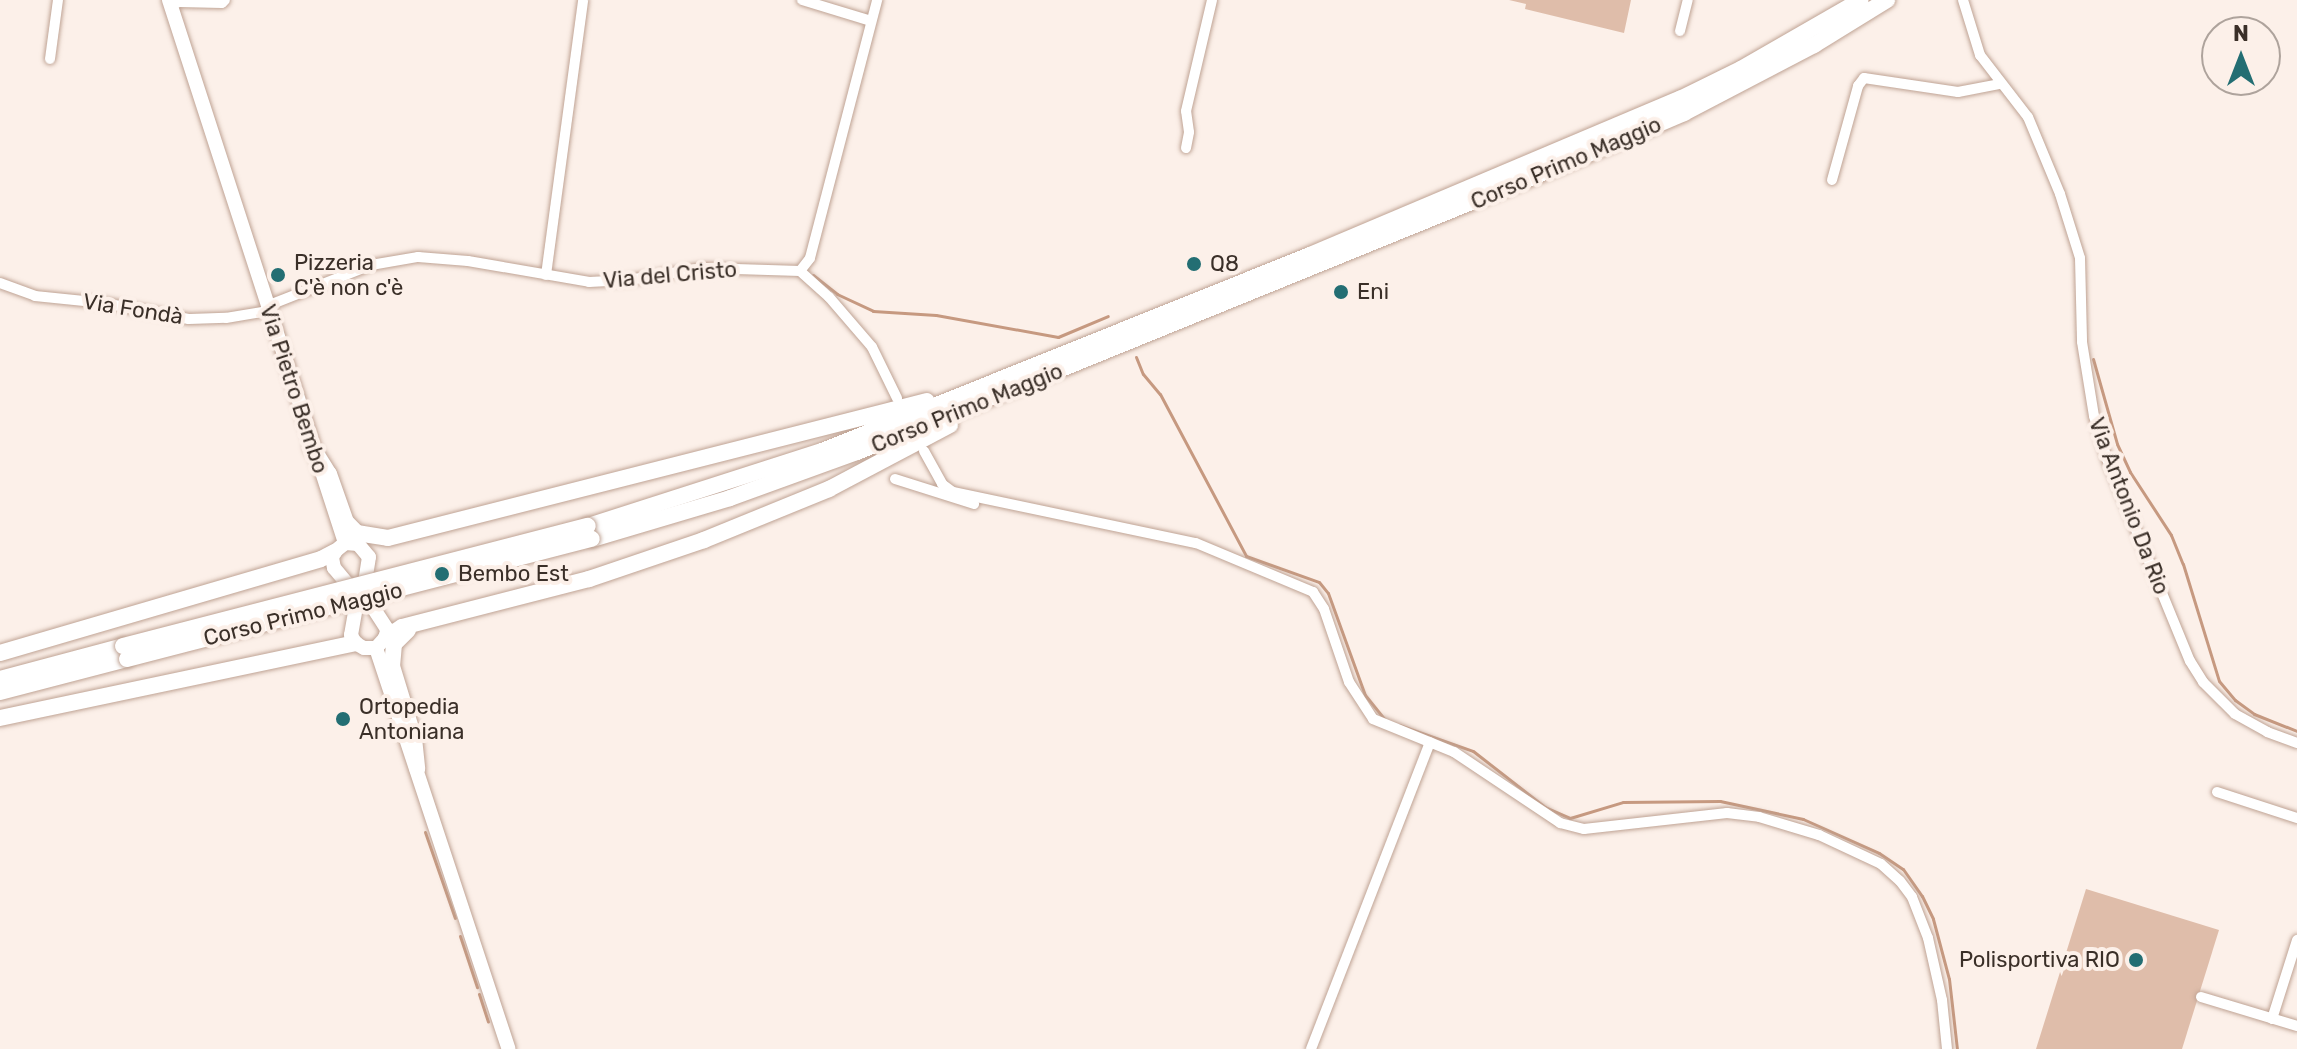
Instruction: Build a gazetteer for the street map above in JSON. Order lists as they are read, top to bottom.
{
  "streets": {
    "highway": ["Corso Primo Maggio"],
    "main road": ["Via Pietro Bembo"],
    "street": ["Via del Cristo", "Via Fondà", "Via Antonio Da Rio"]
  },
  "crossings": [
    ["Via del Cristo", "Via Fondà"],
    ["Via del Cristo", "Via Pietro Bembo"],
    ["Via Fondà", "Via Pietro Bembo"]
  ],
  "places": [
    "Q8",
    "Pizzeria C'è non c'è",
    "Eni",
    "Bembo Est",
    "Ortopedia Antoniana",
    "Polisportiva RIO"
  ],
  "north": "top"
}
